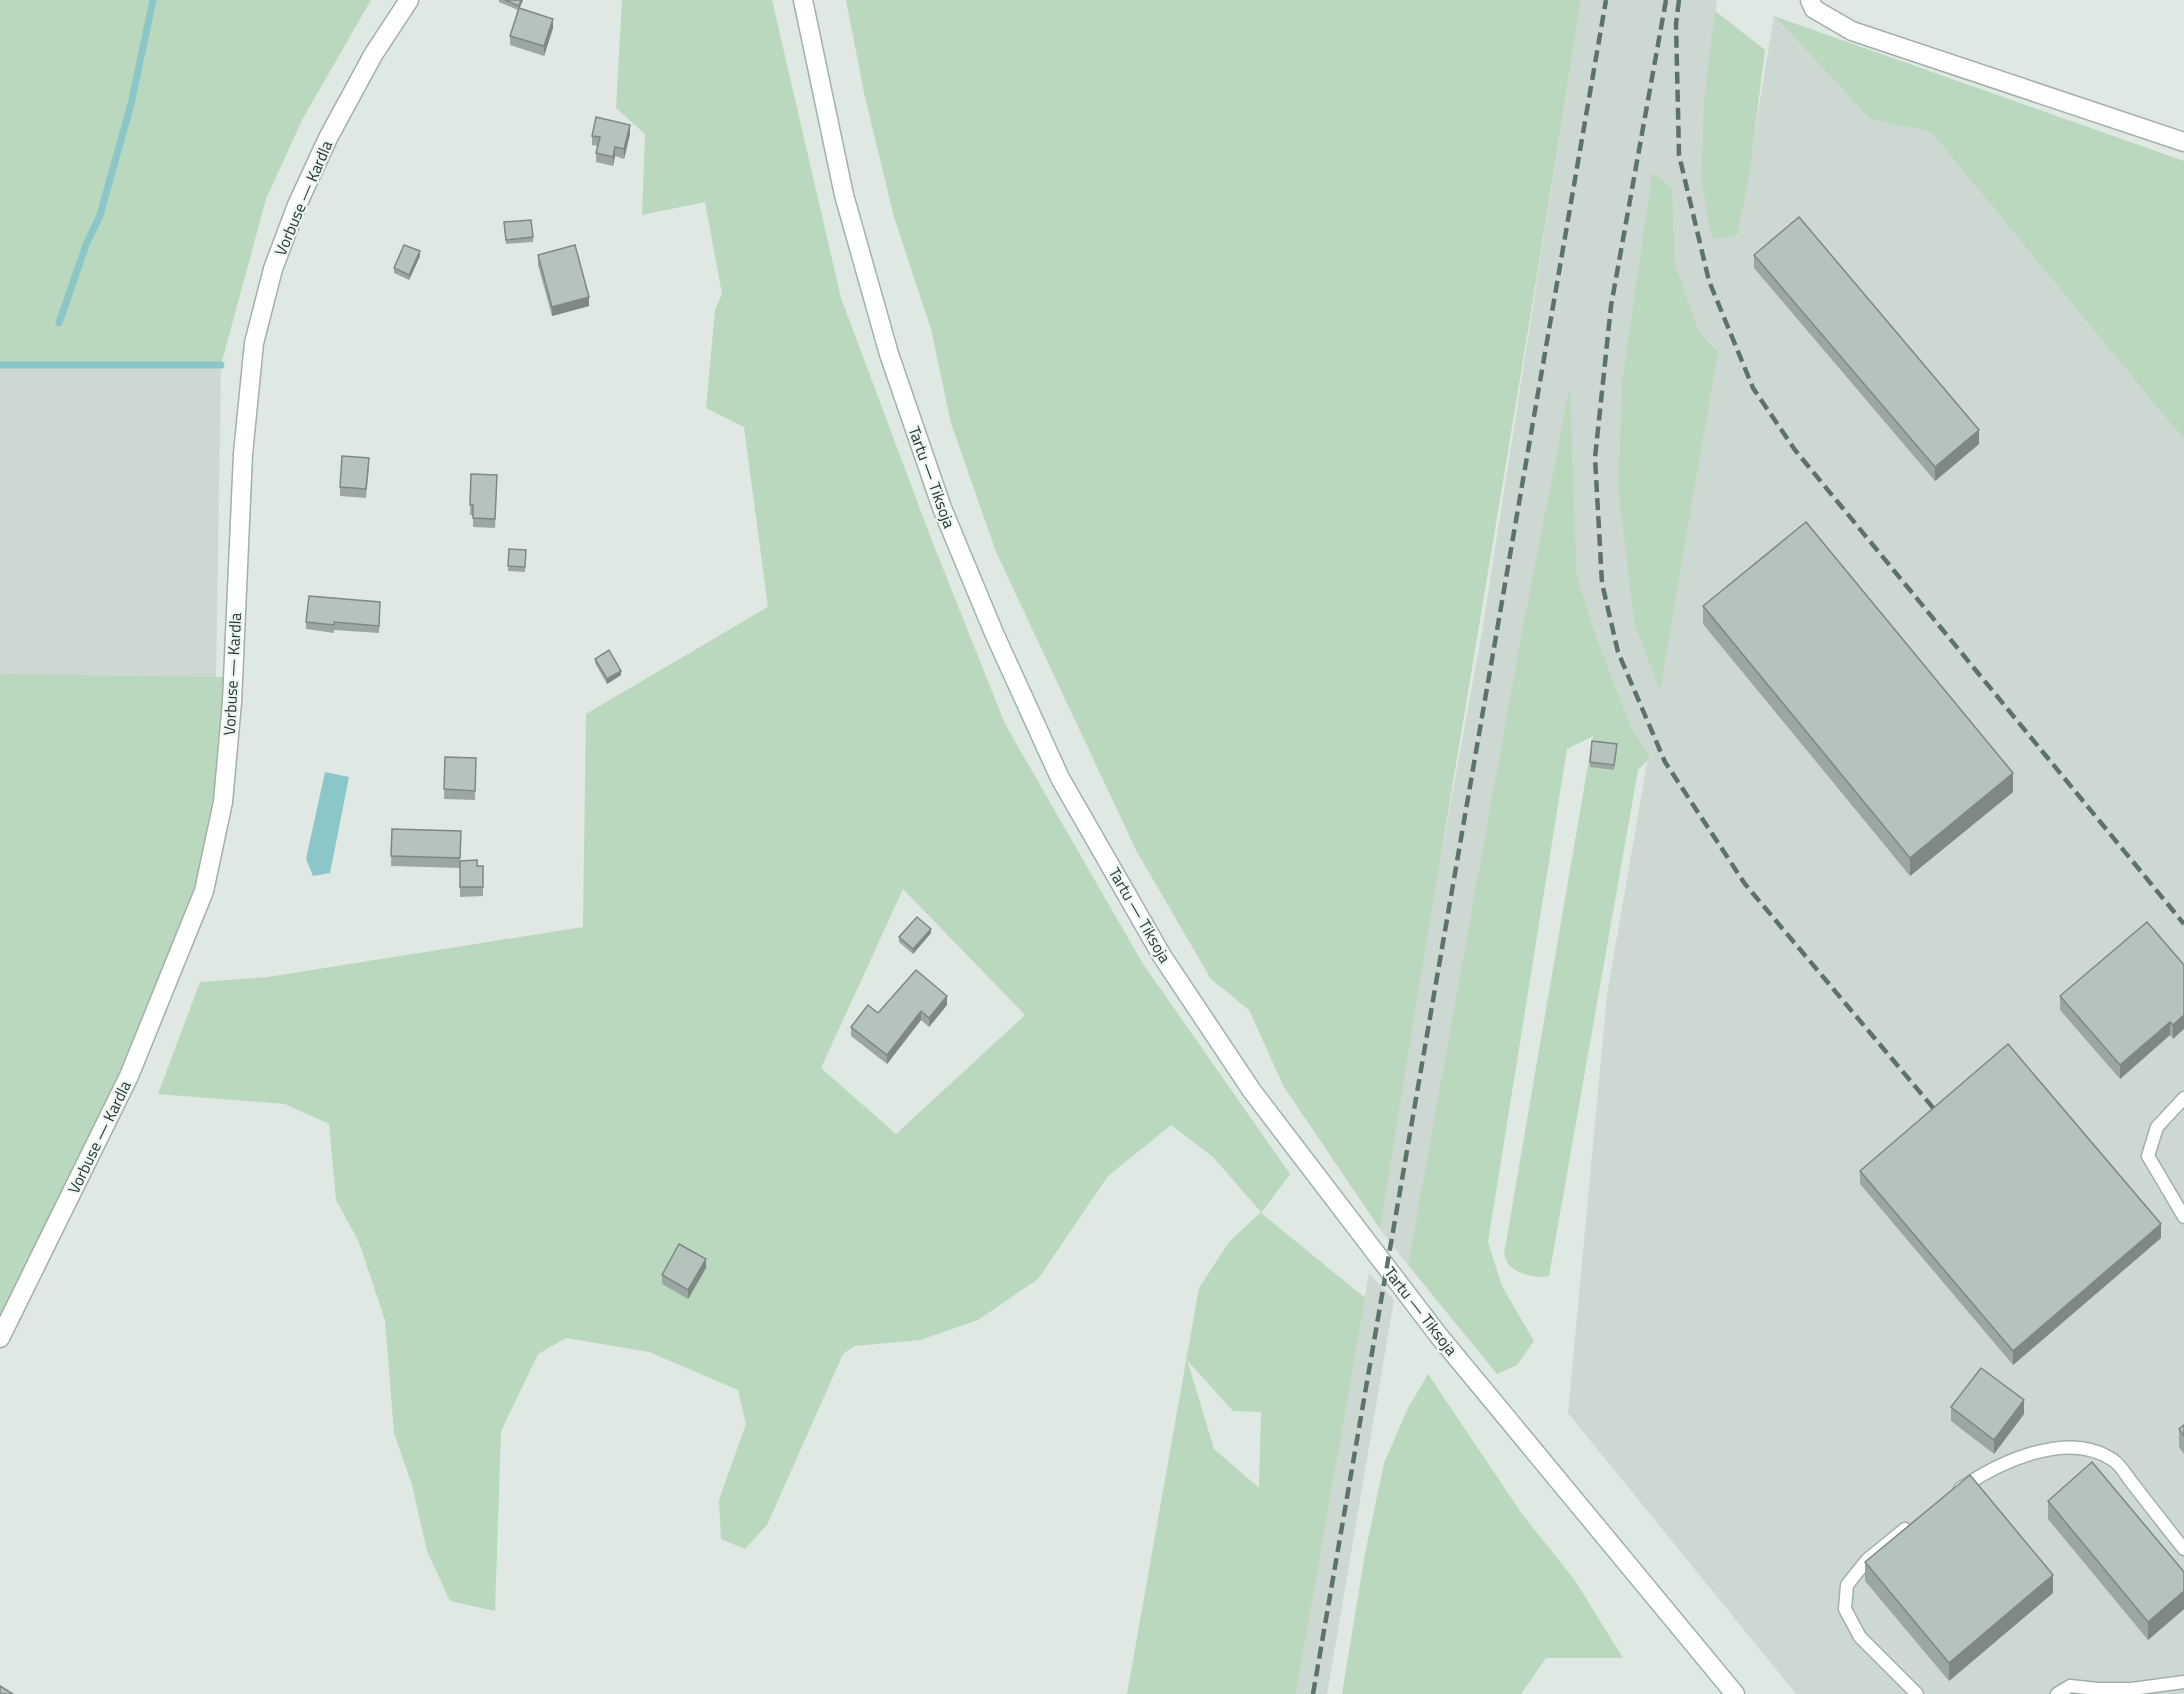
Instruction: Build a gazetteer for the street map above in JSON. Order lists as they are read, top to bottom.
{
  "streets": {
    "main road": ["Vorbuse — Kardla", "Tartu — Tiksoja"]
  }
}
